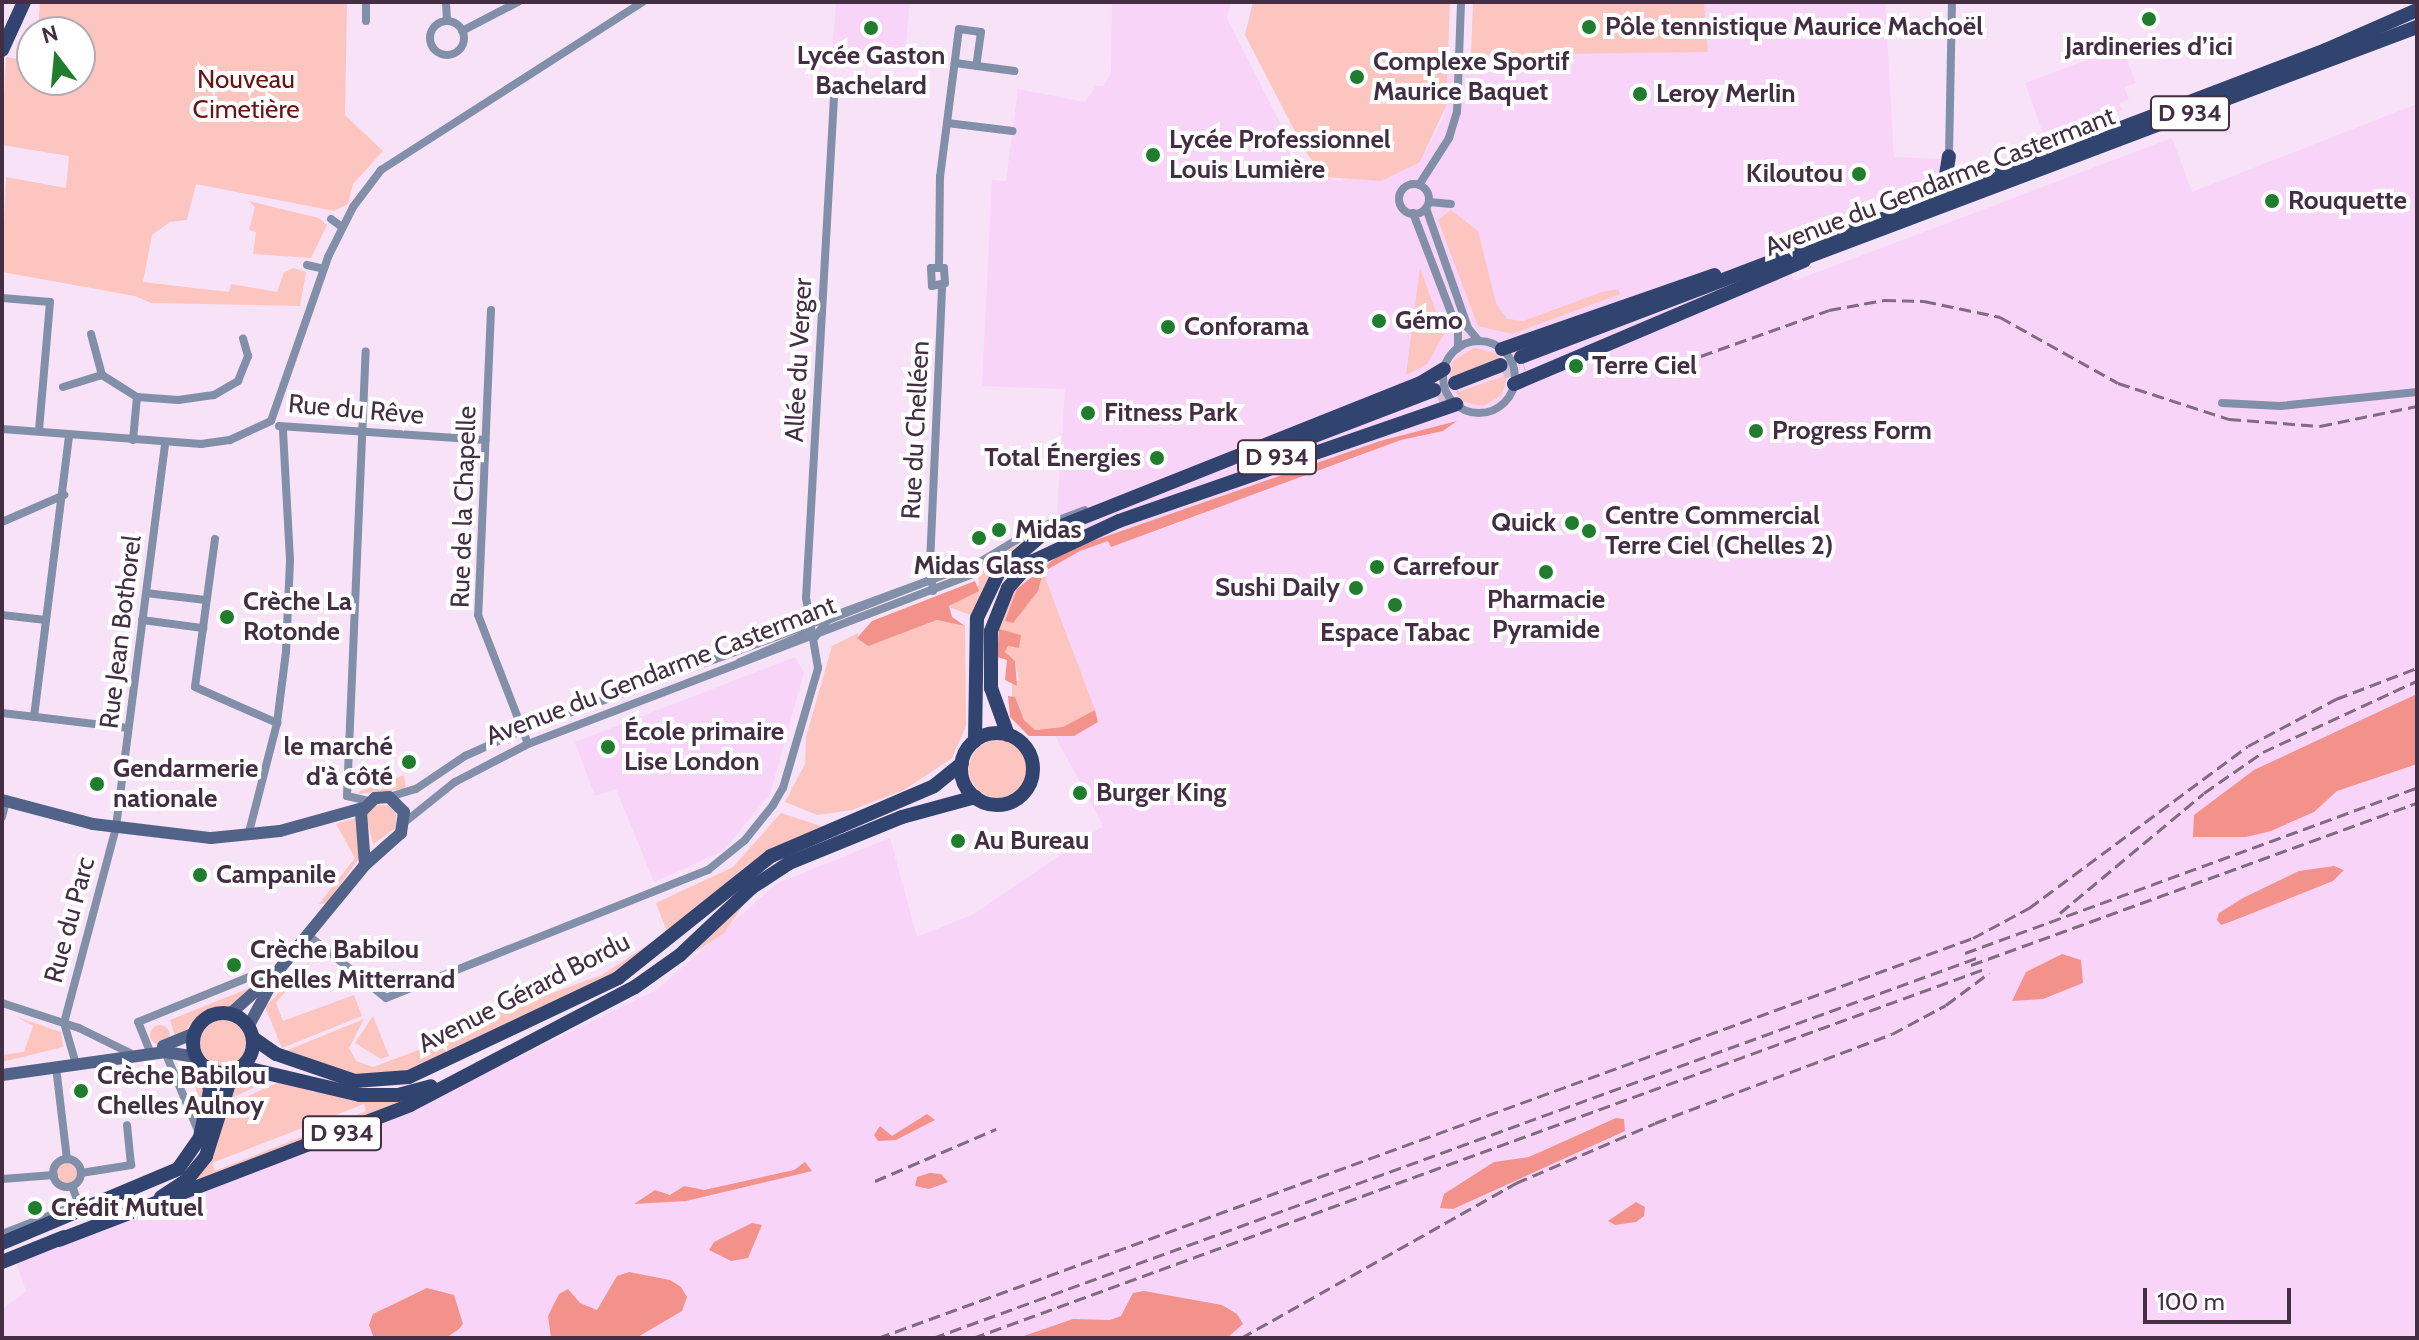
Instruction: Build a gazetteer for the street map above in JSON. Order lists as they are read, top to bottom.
{
  "streets": {
    "main road": ["D 934", "Avenue du Gendarme Castermant", "Avenue Gérard Bordu"],
    "street": [
      "Allée du Verger",
      "Rue du Rêve",
      "Rue du Chelléen",
      "Rue de la Chapelle",
      "Rue Jean Bothorel",
      "Rue du Parc"
    ]
  },
  "crossings": [
    ["D 934", "Avenue Gérard Bordu"],
    ["Avenue du Gendarme Castermant", "Allée du Verger"],
    ["Avenue du Gendarme Castermant", "Rue du Chelléen"],
    ["Avenue du Gendarme Castermant", "Rue de la Chapelle"],
    ["Rue du Rêve", "Rue de la Chapelle"],
    ["Rue Jean Bothorel", "Rue du Parc"]
  ],
  "parks": ["Nouveau Cimetière"],
  "places": [
    "Jardineries d’ici",
    "Pôle tennistique Maurice Machoël",
    "Lycée Gaston Bachelard",
    "Complexe Sportif Maurice Baquet",
    "Leroy Merlin",
    "Lycée Professionnel Louis Lumière",
    "Kiloutou",
    "Rouquette",
    "Gémo",
    "Conforama",
    "Terre Ciel",
    "Fitness Park",
    "Progress Form",
    "Total Énergies",
    "Quick",
    "Midas",
    "Centre Commercial Terre Ciel (Chelles 2)",
    "Midas Glass",
    "Carrefour",
    "Pharmacie Pyramide",
    "Sushi Daily",
    "Espace Tabac",
    "Crèche La Rotonde",
    "École primaire Lise London",
    "le marché d'à côté",
    "Gendarmerie nationale",
    "Burger King",
    "Au Bureau",
    "Campanile",
    "Crèche Babilou Chelles Mitterrand",
    "Crèche Babilou Chelles Aulnoy",
    "Crédit Mutuel"
  ],
  "scale_bar": "100 m",
  "north": "top"
}
